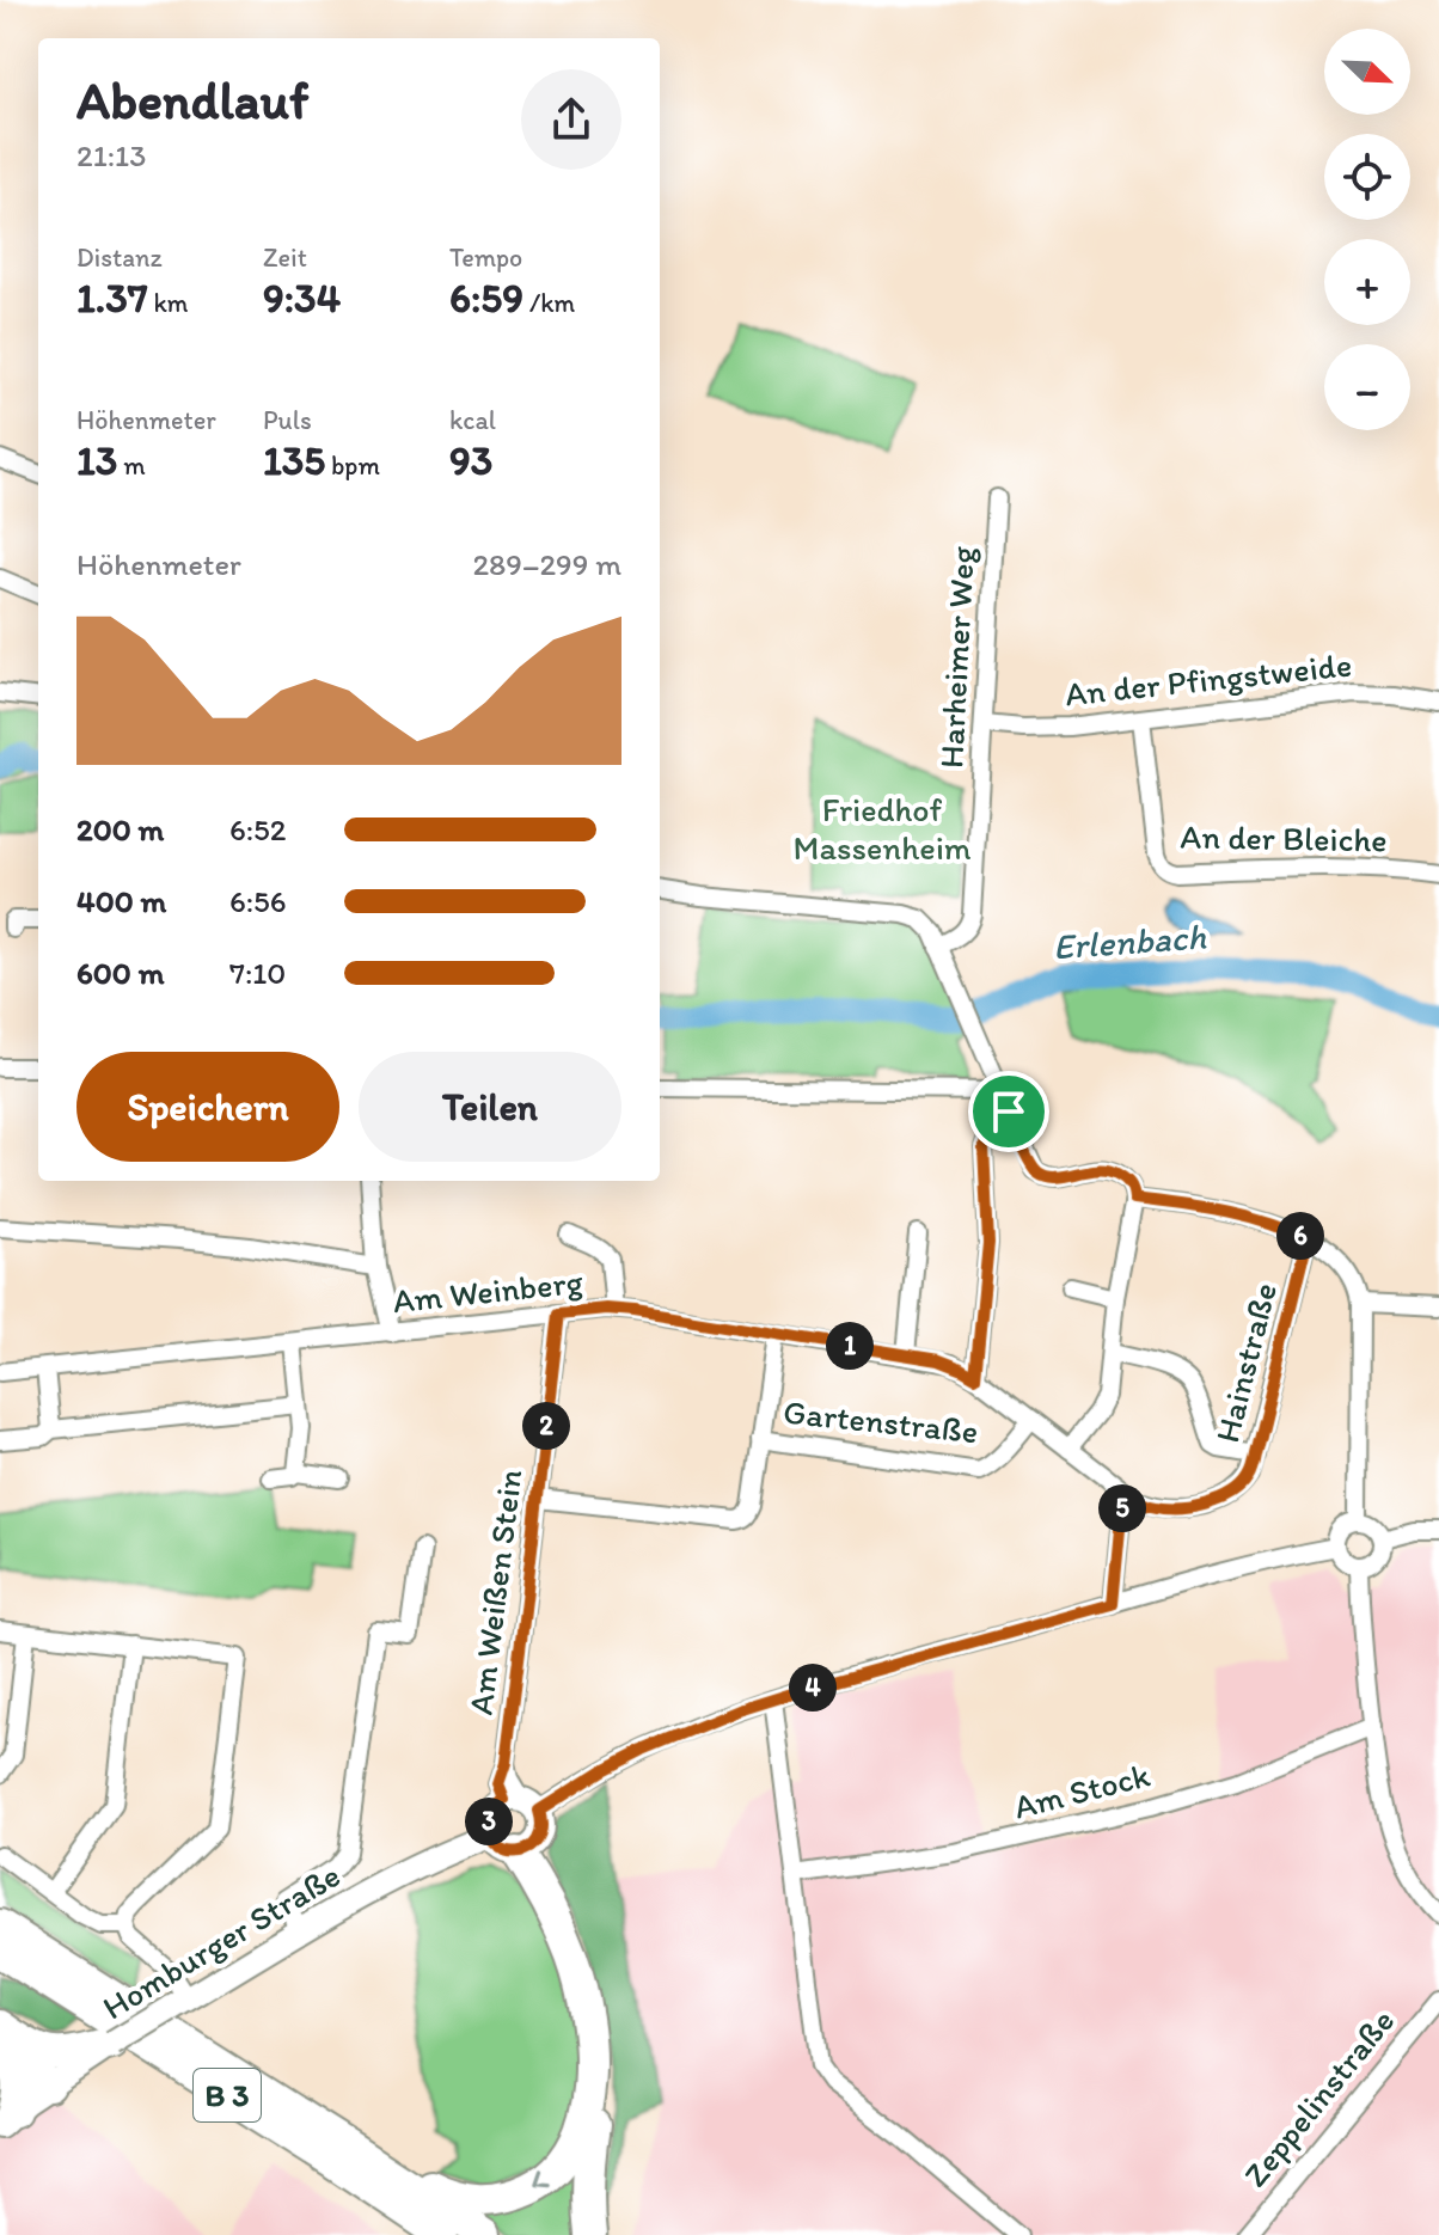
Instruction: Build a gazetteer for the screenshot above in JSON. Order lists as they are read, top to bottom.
{
  "streets": {
    "highway": ["B 3"],
    "street": [
      "Harheimer Weg",
      "An der Pfingstweide",
      "An der Bleiche",
      "Am Weinberg",
      "Hainstraße",
      "Gartenstraße",
      "Am Weißen Stein",
      "Am Stock",
      "Homburger Straße",
      "Zeppelinstraße"
    ]
  },
  "crossings": [
    ["Harheimer Weg", "An der Pfingstweide"],
    ["An der Pfingstweide", "An der Bleiche"],
    ["Am Weinberg", "Hainstraße"],
    ["Am Weinberg", "Gartenstraße"],
    ["Am Weinberg", "Am Weißen Stein"],
    ["Hainstraße", "Gartenstraße"],
    ["Gartenstraße", "Am Weißen Stein"]
  ],
  "water": ["Erlenbach"],
  "parks": ["Friedhof Massenheim"],
  "north": "bottom right",
  "page": {
    "map_buttons": ["+", "−"],
    "heading": ["Abendlauf", "21:13"],
    "stats": [
      ["Distanz", "1.37 km"],
      ["Zeit", "9:34"],
      ["Tempo", "6:59 /km"],
      ["Höhenmeter", "13 m"],
      ["Puls", "135 bpm"],
      ["kcal", "93"]
    ],
    "chart": ["Höhenmeter", "289–299 m"],
    "list": [
      {
        "name": "200 m",
        "note": "6:52"
      },
      {
        "name": "400 m",
        "note": "6:56"
      },
      {
        "name": "600 m",
        "note": "7:10"
      }
    ],
    "buttons": ["Speichern", "Teilen"],
    "pins": [
      "6",
      "1",
      "2",
      "5",
      "4",
      "3"
    ]
  }
}
